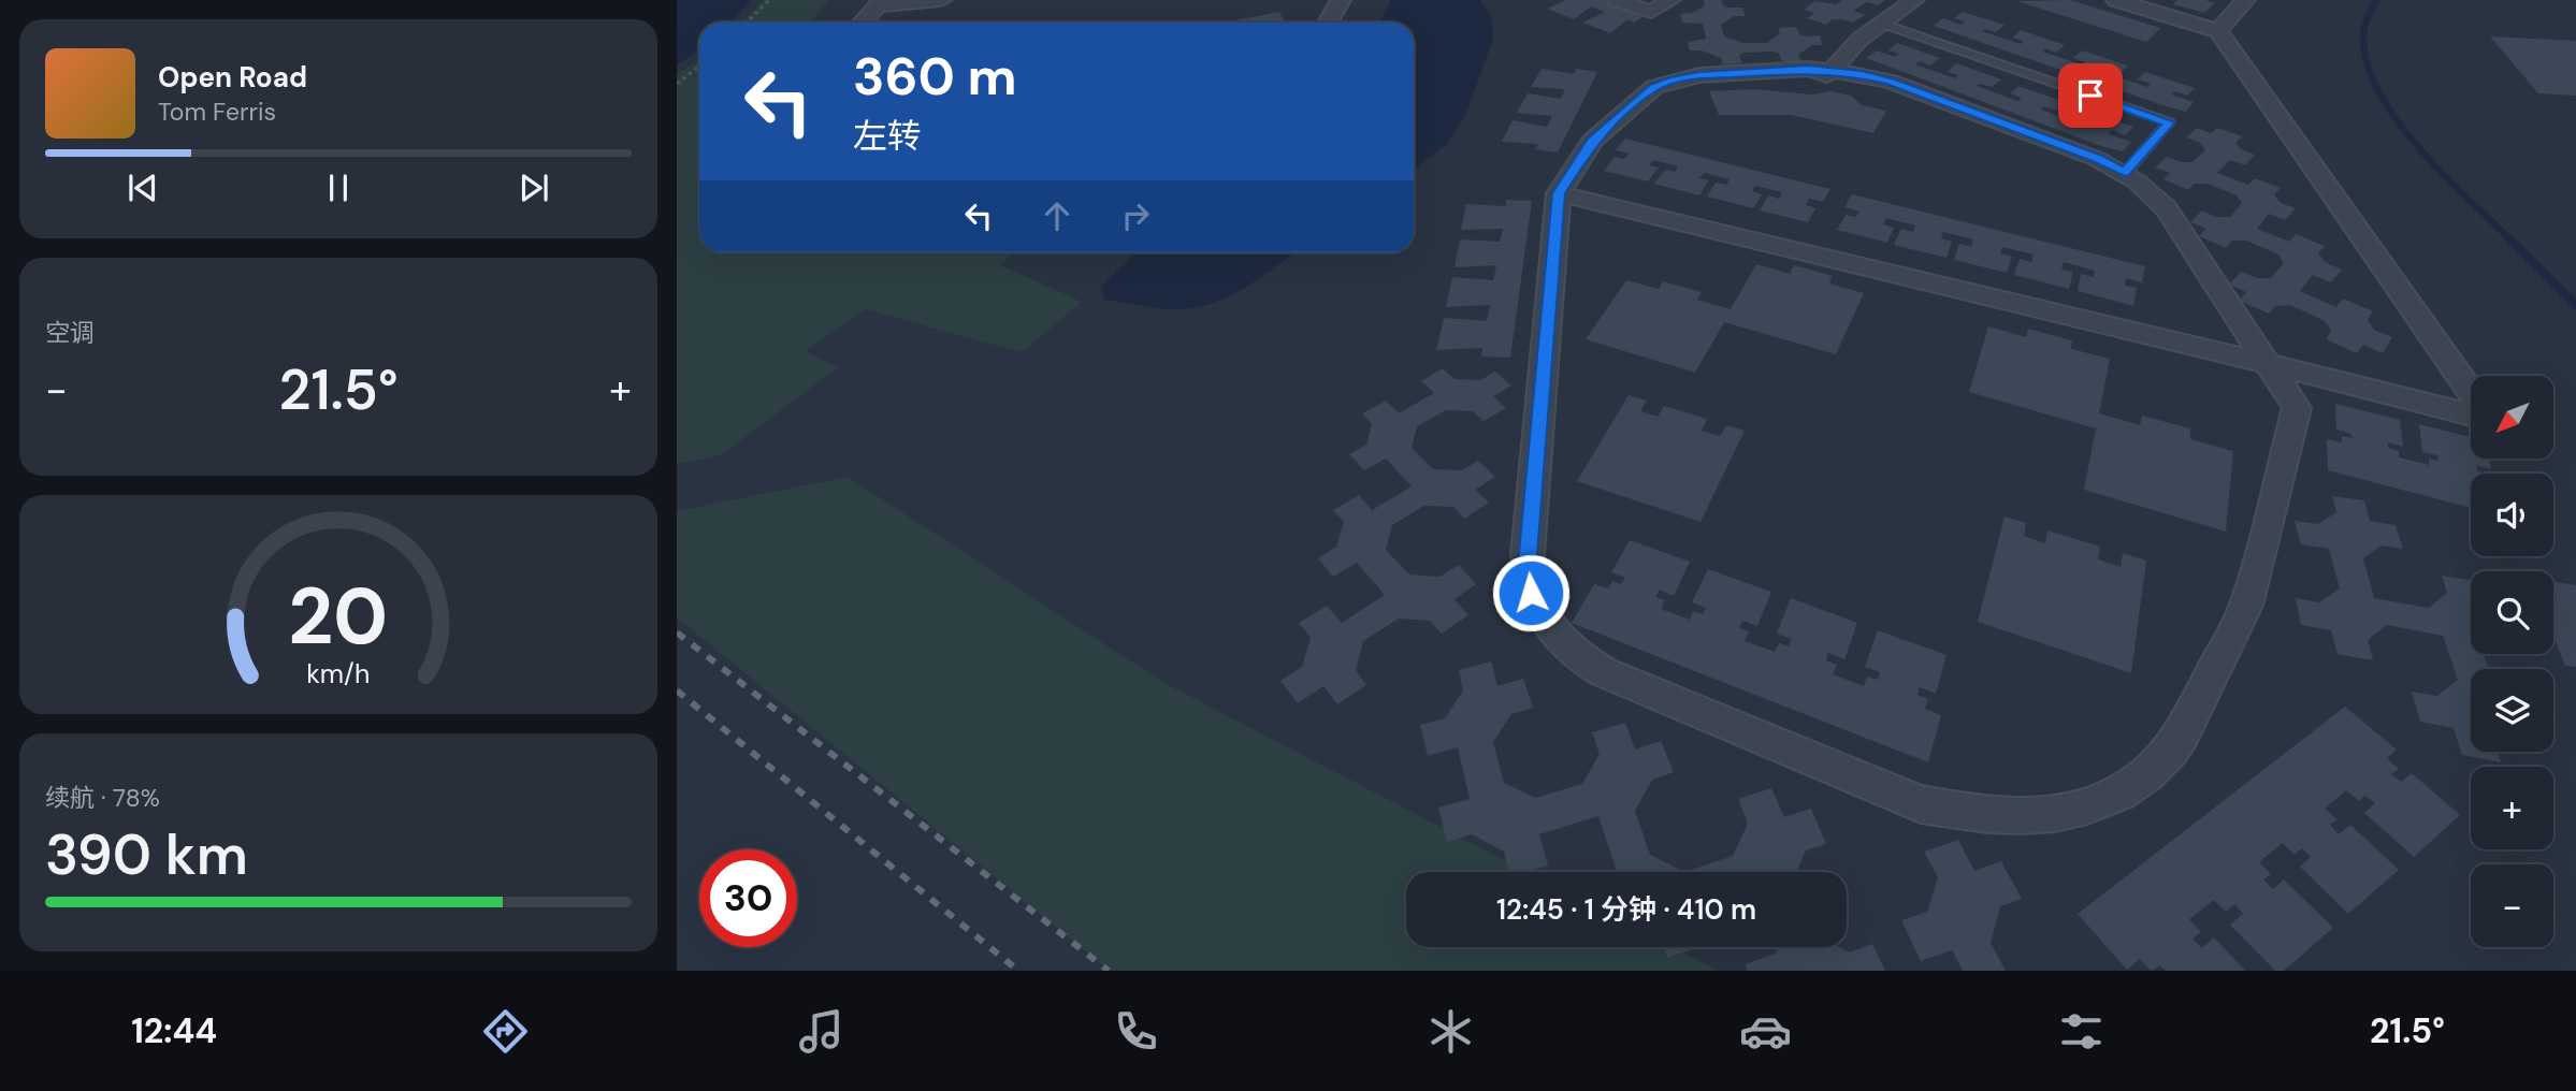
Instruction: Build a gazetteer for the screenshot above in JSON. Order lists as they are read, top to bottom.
{
  "north": "bottom left",
  "page": {
    "turn": ["360 m", "左转"],
    "song": ["Open Road", "Tom Ferris"],
    "tile": [
      "空调",
      ["续航 · 78%", "390 km"]
    ],
    "heat": ["−", "21.5°", "+"],
    "map_buttons": ["+", "−"],
    "limit": "30",
    "trip": "12:45 · 1 分钟 · 410 m",
    "tabs": ["12:44", "21.5°"],
    "gauge": ["20", "km/h"]
  }
}
